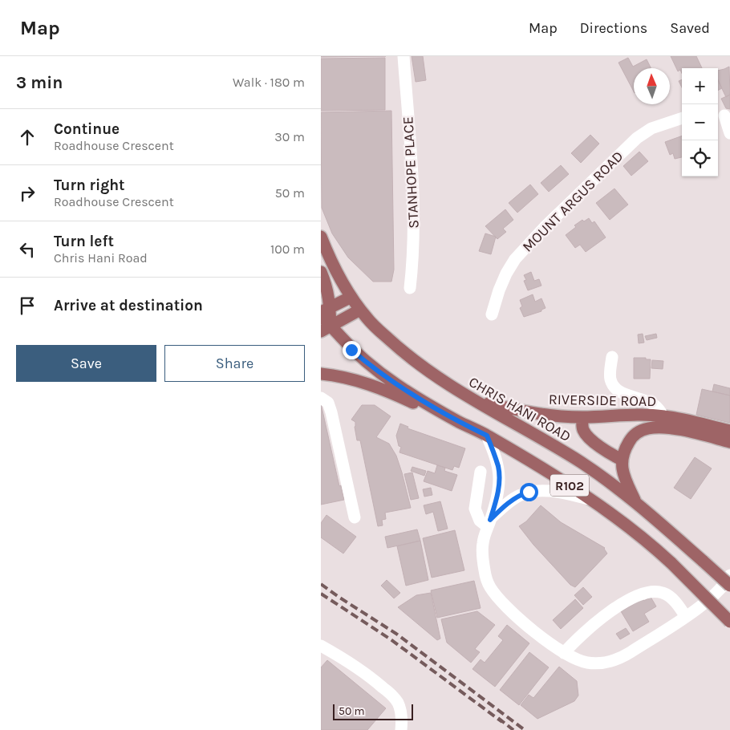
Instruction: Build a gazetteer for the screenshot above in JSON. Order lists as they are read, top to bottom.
{
  "streets": {
    "main road": ["RIVERSIDE ROAD", "CHRIS HANI ROAD", "R102"],
    "street": ["STANHOPE PLACE", "MOUNT ARGUS ROAD"]
  },
  "crossings": [
    ["RIVERSIDE ROAD", "CHRIS HANI ROAD"]
  ],
  "scale_bar": "50 m",
  "north": "top",
  "page": {
    "header": "Map",
    "nav": ["Map", "Directions", "Saved"],
    "heading": ["3 min", "Walk · 180 m"],
    "map_buttons": ["+", "−"],
    "list": [
      ["Continue", "Roadhouse Crescent", "30 m"],
      ["Turn right", "Roadhouse Crescent", "50 m"],
      ["Turn left", "Chris Hani Road", "100 m"],
      "Arrive at destination"
    ],
    "buttons": ["Save", "Share"],
    "scale": "50 m"
  }
}
